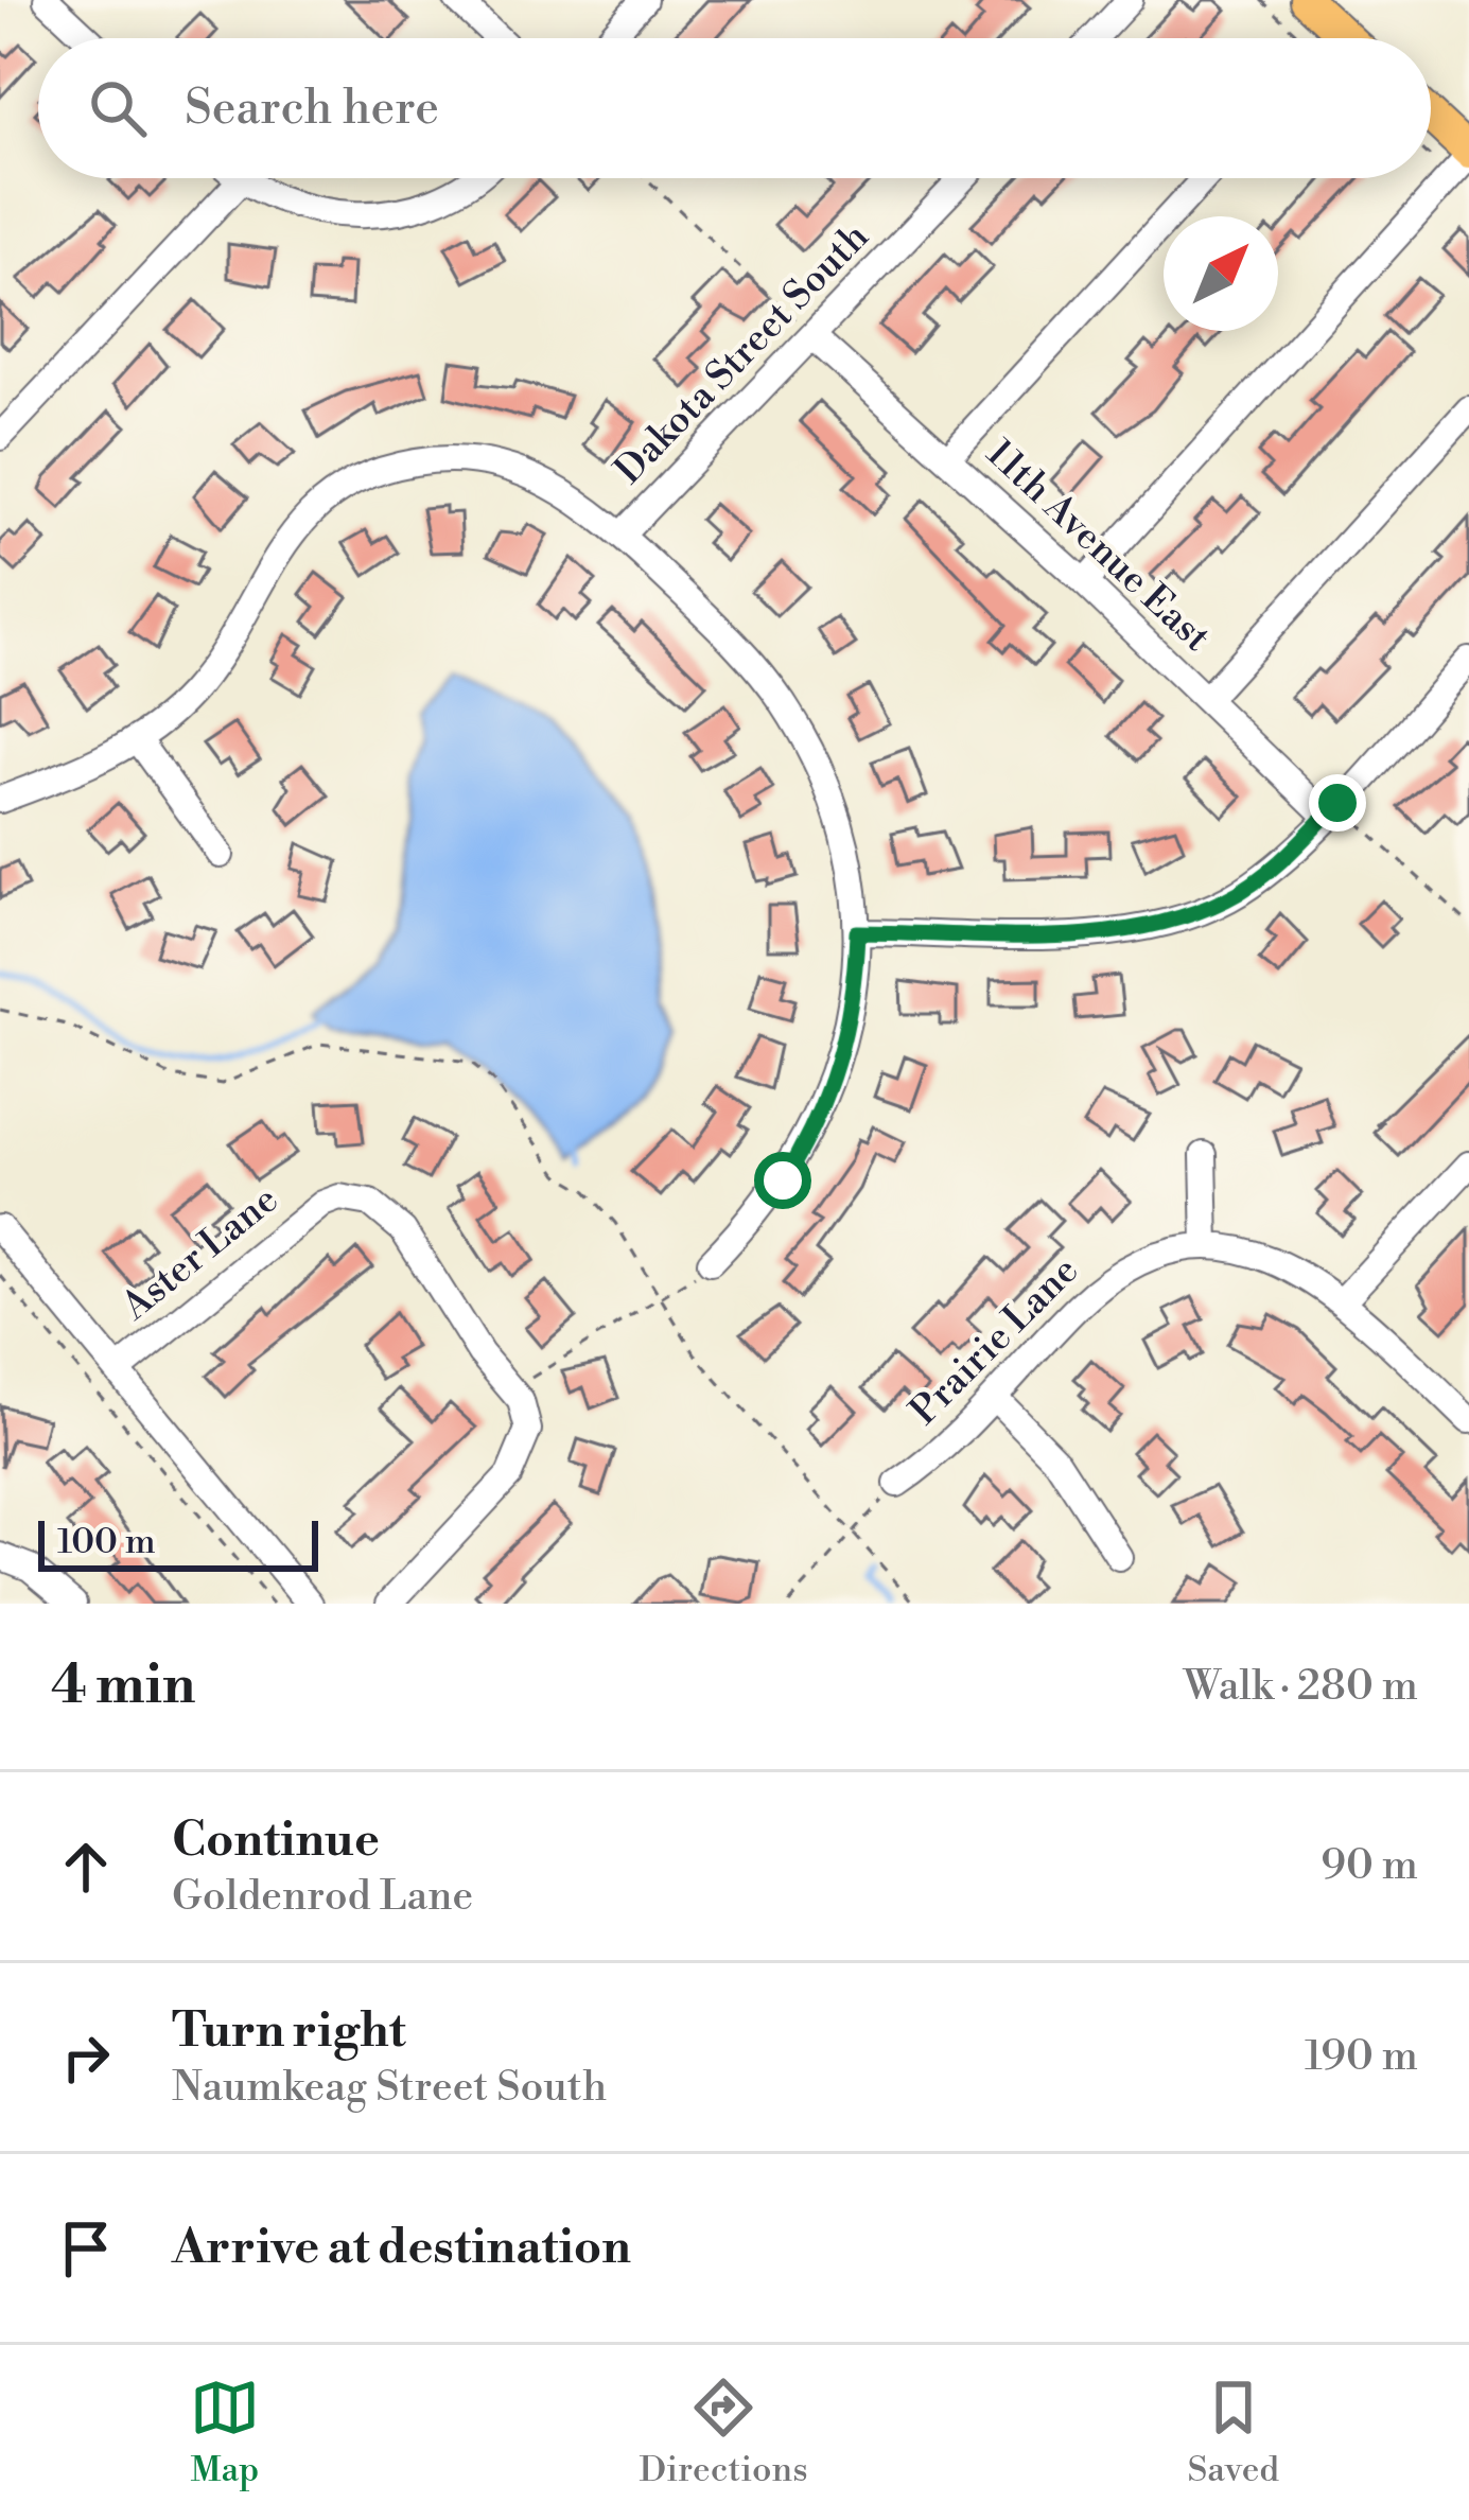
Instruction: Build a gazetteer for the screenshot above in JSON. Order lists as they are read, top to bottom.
{
  "streets": {
    "street": [
      "Dakota Street South",
      "11th Avenue East",
      "Aster Lane",
      "Prairie Lane"
    ]
  },
  "crossings": [
    ["Dakota Street South", "11th Avenue East"]
  ],
  "scale_bar": "100 m",
  "north": "top right",
  "page": {
    "search": "Search here",
    "scale": "100 m",
    "heading": ["4 min", "Walk · 280 m"],
    "list": [
      ["Continue", "Goldenrod Lane", "90 m"],
      ["Turn right", "Naumkeag Street South", "190 m"],
      "Arrive at destination"
    ],
    "nav": ["Map", "Directions", "Saved"]
  }
}
